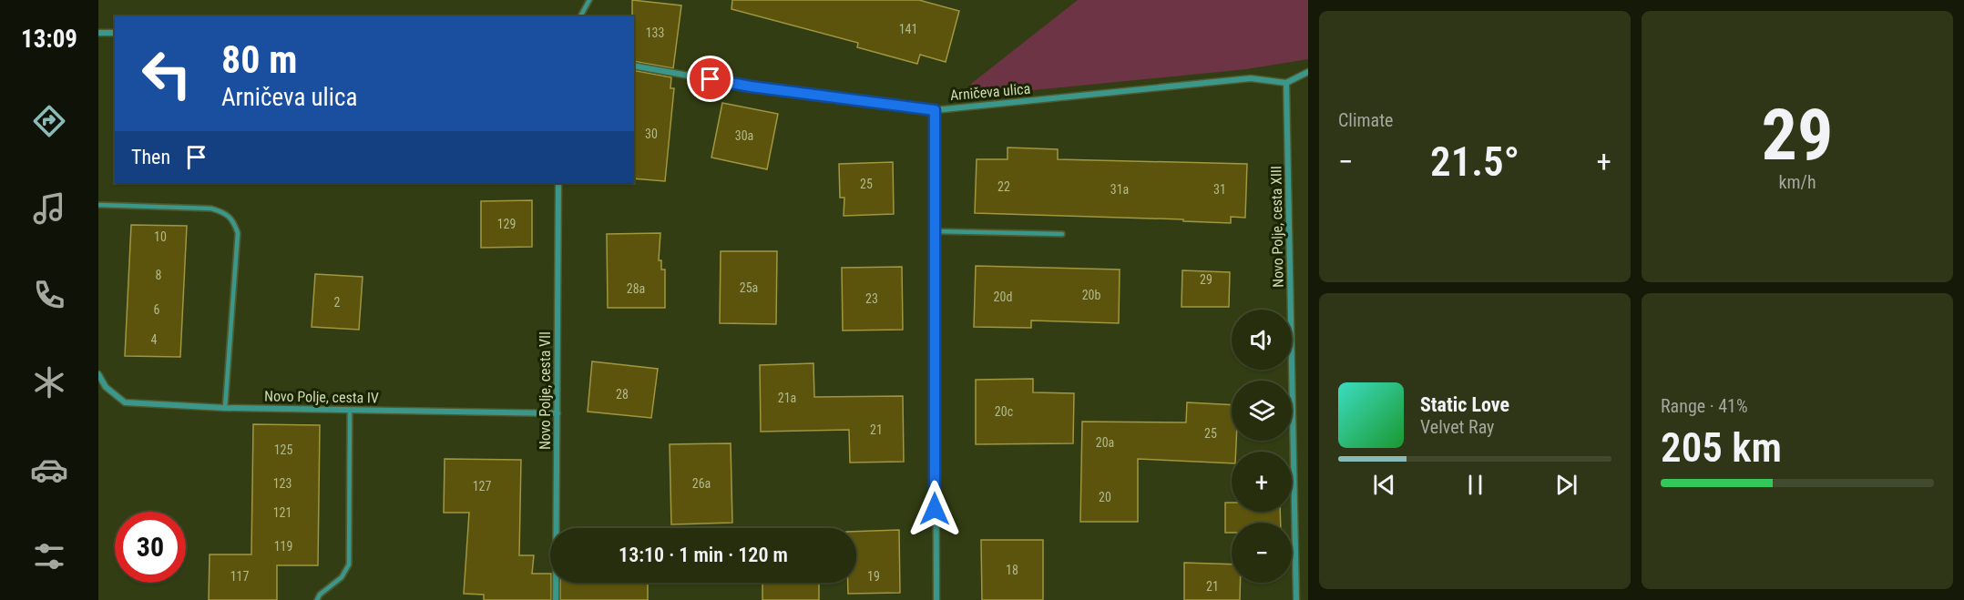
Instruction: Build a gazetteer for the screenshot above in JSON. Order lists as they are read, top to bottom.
{
  "streets": {
    "street": [
      "Arničeva ulica",
      "Novo Polje, cesta XIII",
      "Novo Polje, cesta VII",
      "Novo Polje, cesta IV"
    ]
  },
  "crossings": [
    ["Arničeva ulica", "Novo Polje, cesta XIII"],
    ["Novo Polje, cesta VII", "Novo Polje, cesta IV"]
  ],
  "house_numbers": [
    "141",
    "133",
    "30",
    "30a",
    "25",
    "22",
    "31a",
    "31",
    "129",
    "10",
    "8",
    "29",
    "25a",
    "28a",
    "20b",
    "20d",
    "23",
    "2",
    "6",
    "4",
    "28",
    "21a",
    "20c",
    "21",
    "25",
    "20a",
    "125",
    "123",
    "26a",
    "127",
    "20",
    "121",
    "119",
    "18",
    "117",
    "19",
    "21"
  ],
  "page": {
    "tabs": "13:09",
    "tile": [
      "Climate",
      ["29", "km/h"],
      ["Range · 41%", "205 km"]
    ],
    "turn": ["80 m", "Arničeva ulica"],
    "then": "Then",
    "heat": ["−", "21.5°", "+"],
    "map_buttons": ["+", "−"],
    "song": ["Static Love", "Velvet Ray"],
    "limit": "30",
    "trip": "13:10 · 1 min · 120 m"
  }
}
